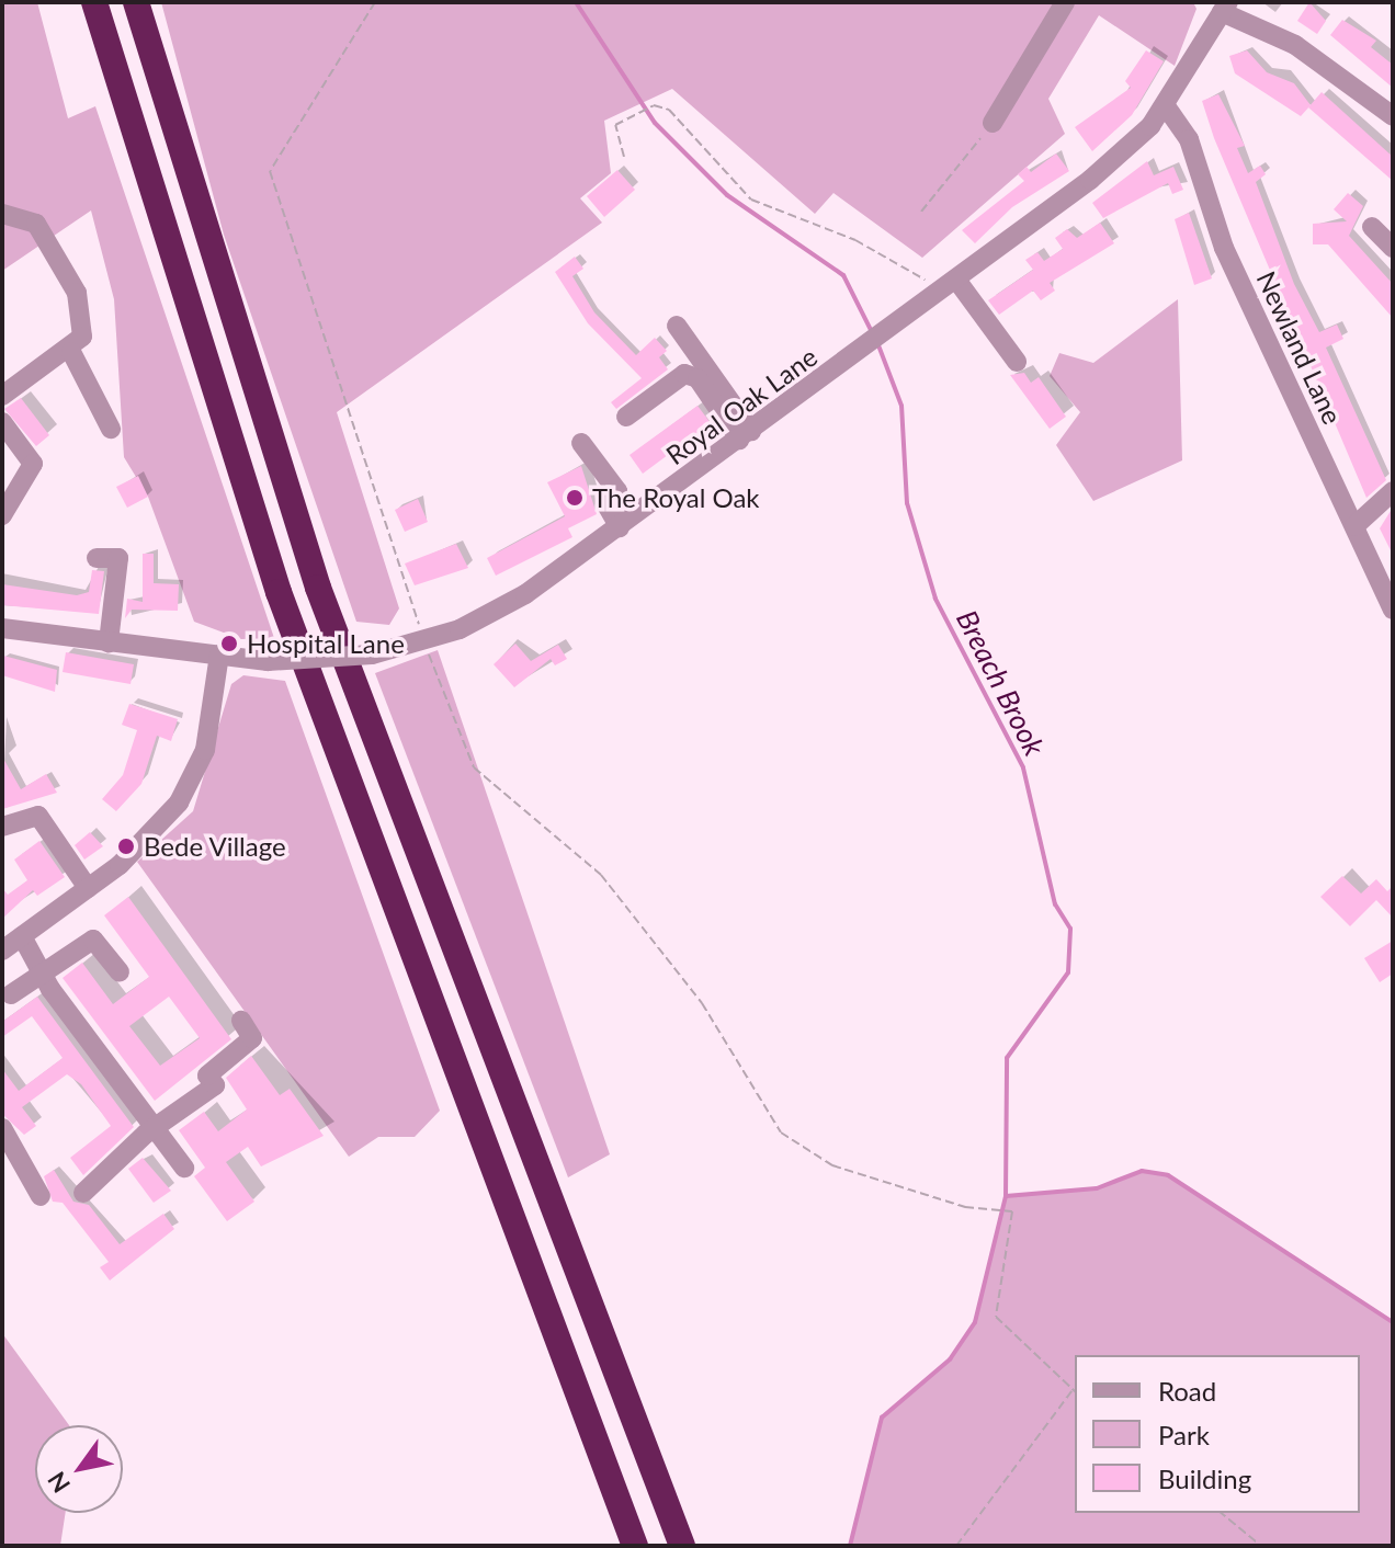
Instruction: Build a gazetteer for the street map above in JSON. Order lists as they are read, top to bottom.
{
  "streets": {
    "street": ["Newland Lane", "Royal Oak Lane"]
  },
  "water": ["Breach Brook"],
  "places": ["The Royal Oak", "Hospital Lane", "Bede Village"],
  "legend": ["Road", "Park", "Building"],
  "north": "bottom left"
}
